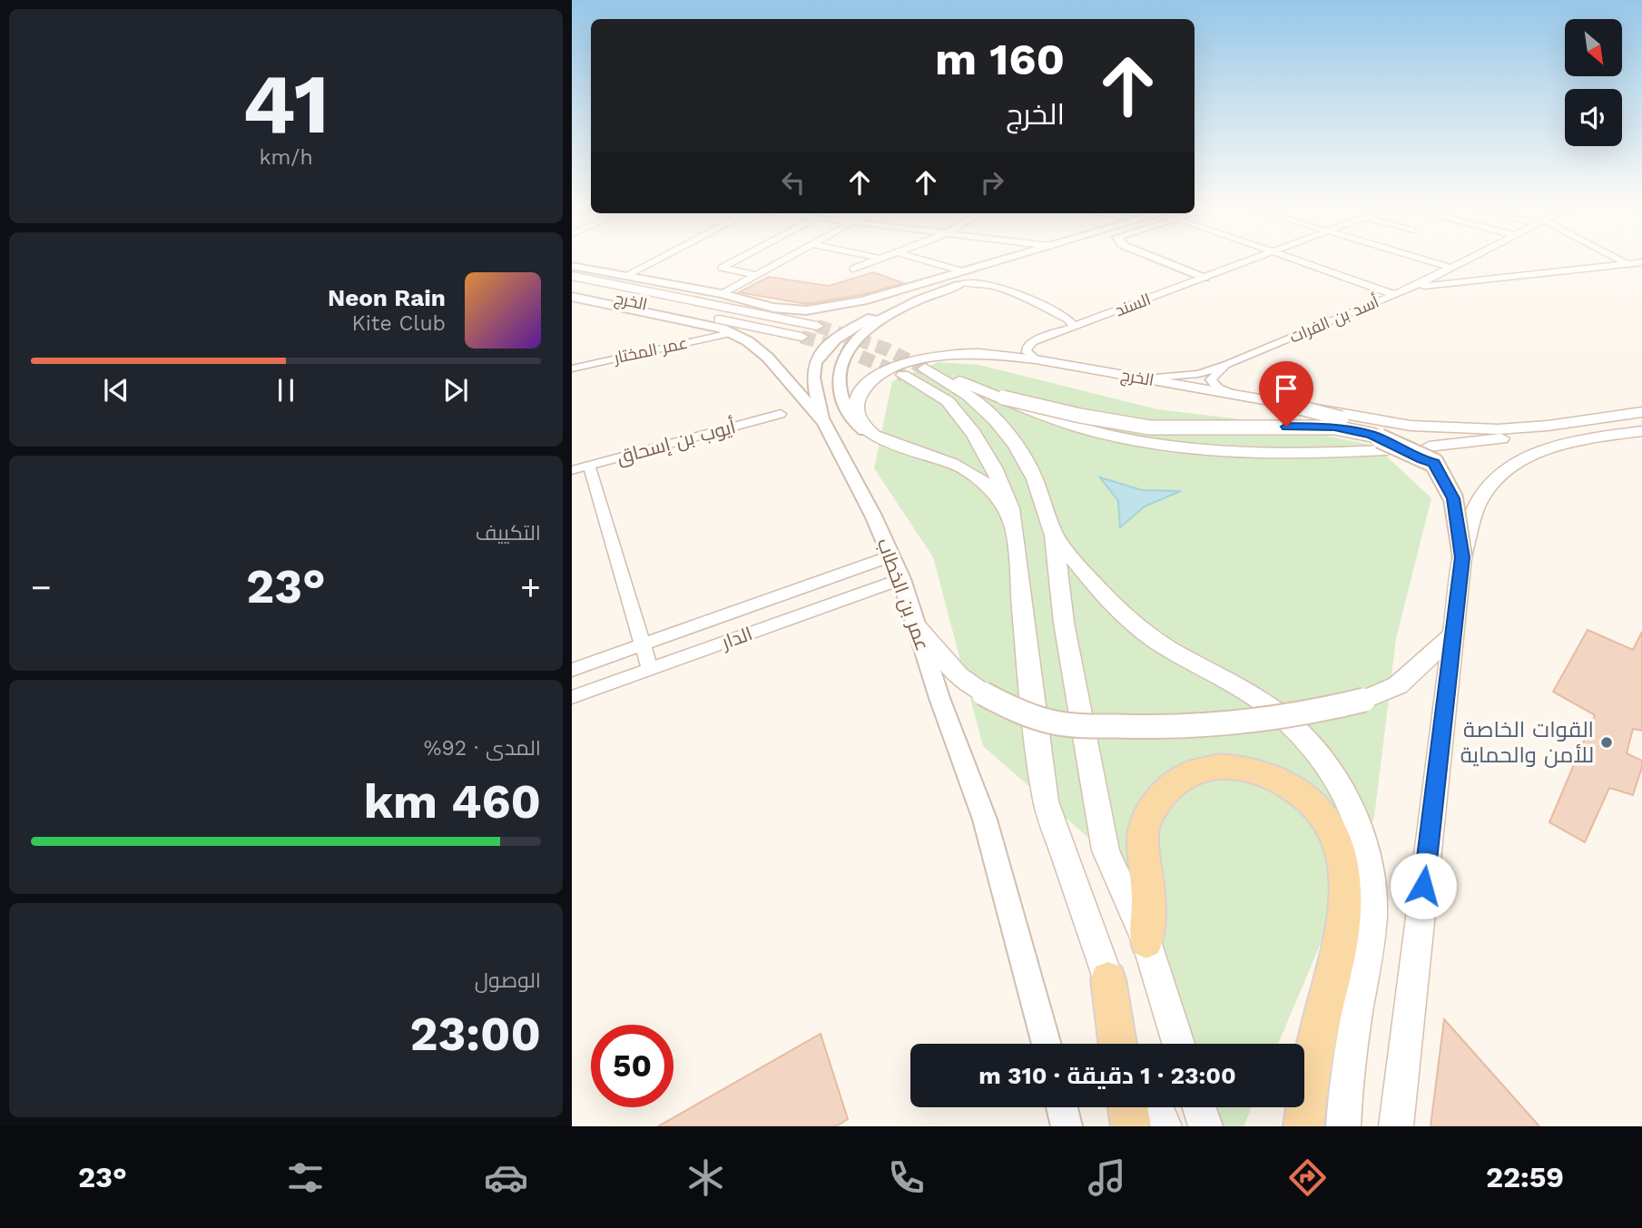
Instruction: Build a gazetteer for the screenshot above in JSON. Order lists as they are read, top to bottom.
{
  "streets": {
    "main road": ["الخرج"],
    "street": [
      "السند",
      "أسد بن الفرات",
      "عمر المختار",
      "أيوب بن إسحاق",
      "عمر بن الخطاب",
      "الدار"
    ]
  },
  "crossings": [
    ["الخرج", "السند"],
    ["الخرج", "أسد بن الفرات"],
    ["عمر المختار", "عمر بن الخطاب"],
    ["عمر بن الخطاب", "الدار"]
  ],
  "places": ["القوات الخاصة للأمن والحماية"],
  "north": "bottom right",
  "page": {
    "tile": [
      ["41", "km/h"],
      "التكييف",
      ["المدى · 92%", "460 km"],
      ["الوصول", "23:00"]
    ],
    "turn": ["160 m", "الخرج"],
    "song": ["Neon Rain", "Kite Club"],
    "heat": ["−", "23°", "+"],
    "limit": "50",
    "trip": "23:00 · 1 دقيقة · 310 m",
    "tabs": ["22:59", "23°"]
  }
}
